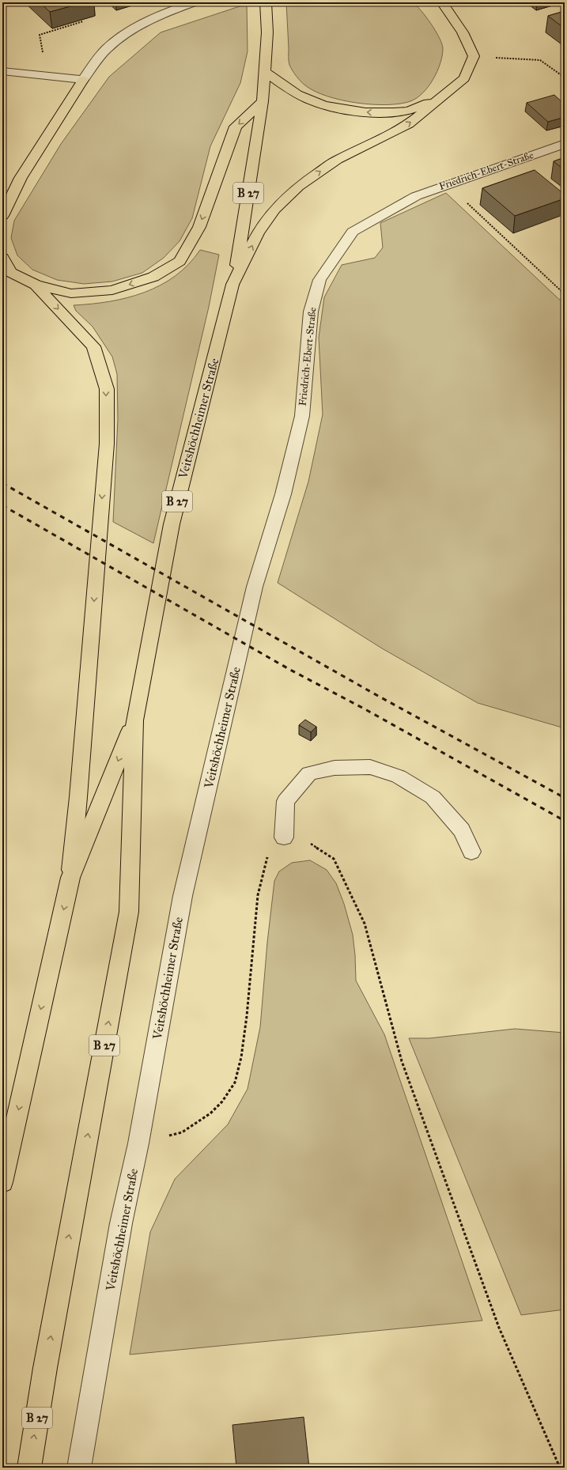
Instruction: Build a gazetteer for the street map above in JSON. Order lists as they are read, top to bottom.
{
  "streets": {
    "main road": ["B 27", "Veitshöchheimer Straße"],
    "street": ["Friedrich-Ebert-Straße"]
  },
  "crossings": [
    ["Friedrich-Ebert-Straße", "Veitshöchheimer Straße"],
    ["B 27", "Veitshöchheimer Straße"]
  ]
}
